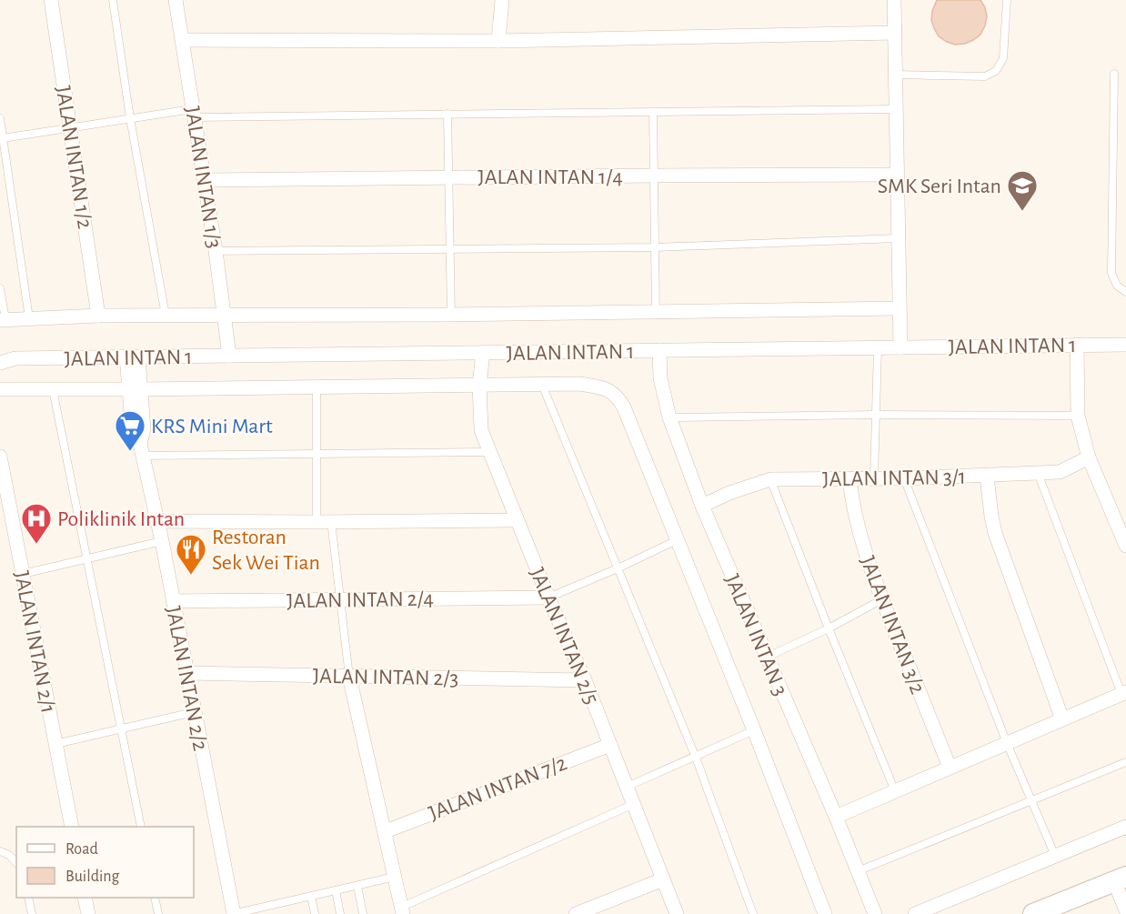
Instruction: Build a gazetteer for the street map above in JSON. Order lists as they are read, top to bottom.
{
  "streets": {
    "street": [
      "JALAN INTAN 1/2",
      "JALAN INTAN 1/4",
      "JALAN INTAN 1/3",
      "JALAN INTAN 1",
      "JALAN INTAN 3/1",
      "JALAN INTAN 2/4",
      "JALAN INTAN 3/2",
      "JALAN INTAN 3",
      "JALAN INTAN 2/5",
      "JALAN INTAN 2/1",
      "JALAN INTAN 2/3",
      "JALAN INTAN 2/2",
      "JALAN INTAN 7/2"
    ]
  },
  "crossings": [
    ["JALAN INTAN 1/2", "JALAN INTAN 1"],
    ["JALAN INTAN 1/4", "JALAN INTAN 1/3"],
    ["JALAN INTAN 1/3", "JALAN INTAN 1"],
    ["JALAN INTAN 1", "JALAN INTAN 3"],
    ["JALAN INTAN 1", "JALAN INTAN 2/5"],
    ["JALAN INTAN 1", "JALAN INTAN 2/2"],
    ["JALAN INTAN 3/1", "JALAN INTAN 3/2"],
    ["JALAN INTAN 3/1", "JALAN INTAN 3"],
    ["JALAN INTAN 2/4", "JALAN INTAN 2/5"],
    ["JALAN INTAN 2/4", "JALAN INTAN 2/2"],
    ["JALAN INTAN 2/5", "JALAN INTAN 2/3"],
    ["JALAN INTAN 2/5", "JALAN INTAN 7/2"],
    ["JALAN INTAN 2/3", "JALAN INTAN 2/2"]
  ],
  "places": {
    "school or university": ["SMK Seri Intan"],
    "supermarket": ["KRS Mini Mart"],
    "hospital": ["Poliklinik Intan"],
    "restaurant": ["Restoran Sek Wei Tian"]
  },
  "legend": ["Road", "Building"]
}
